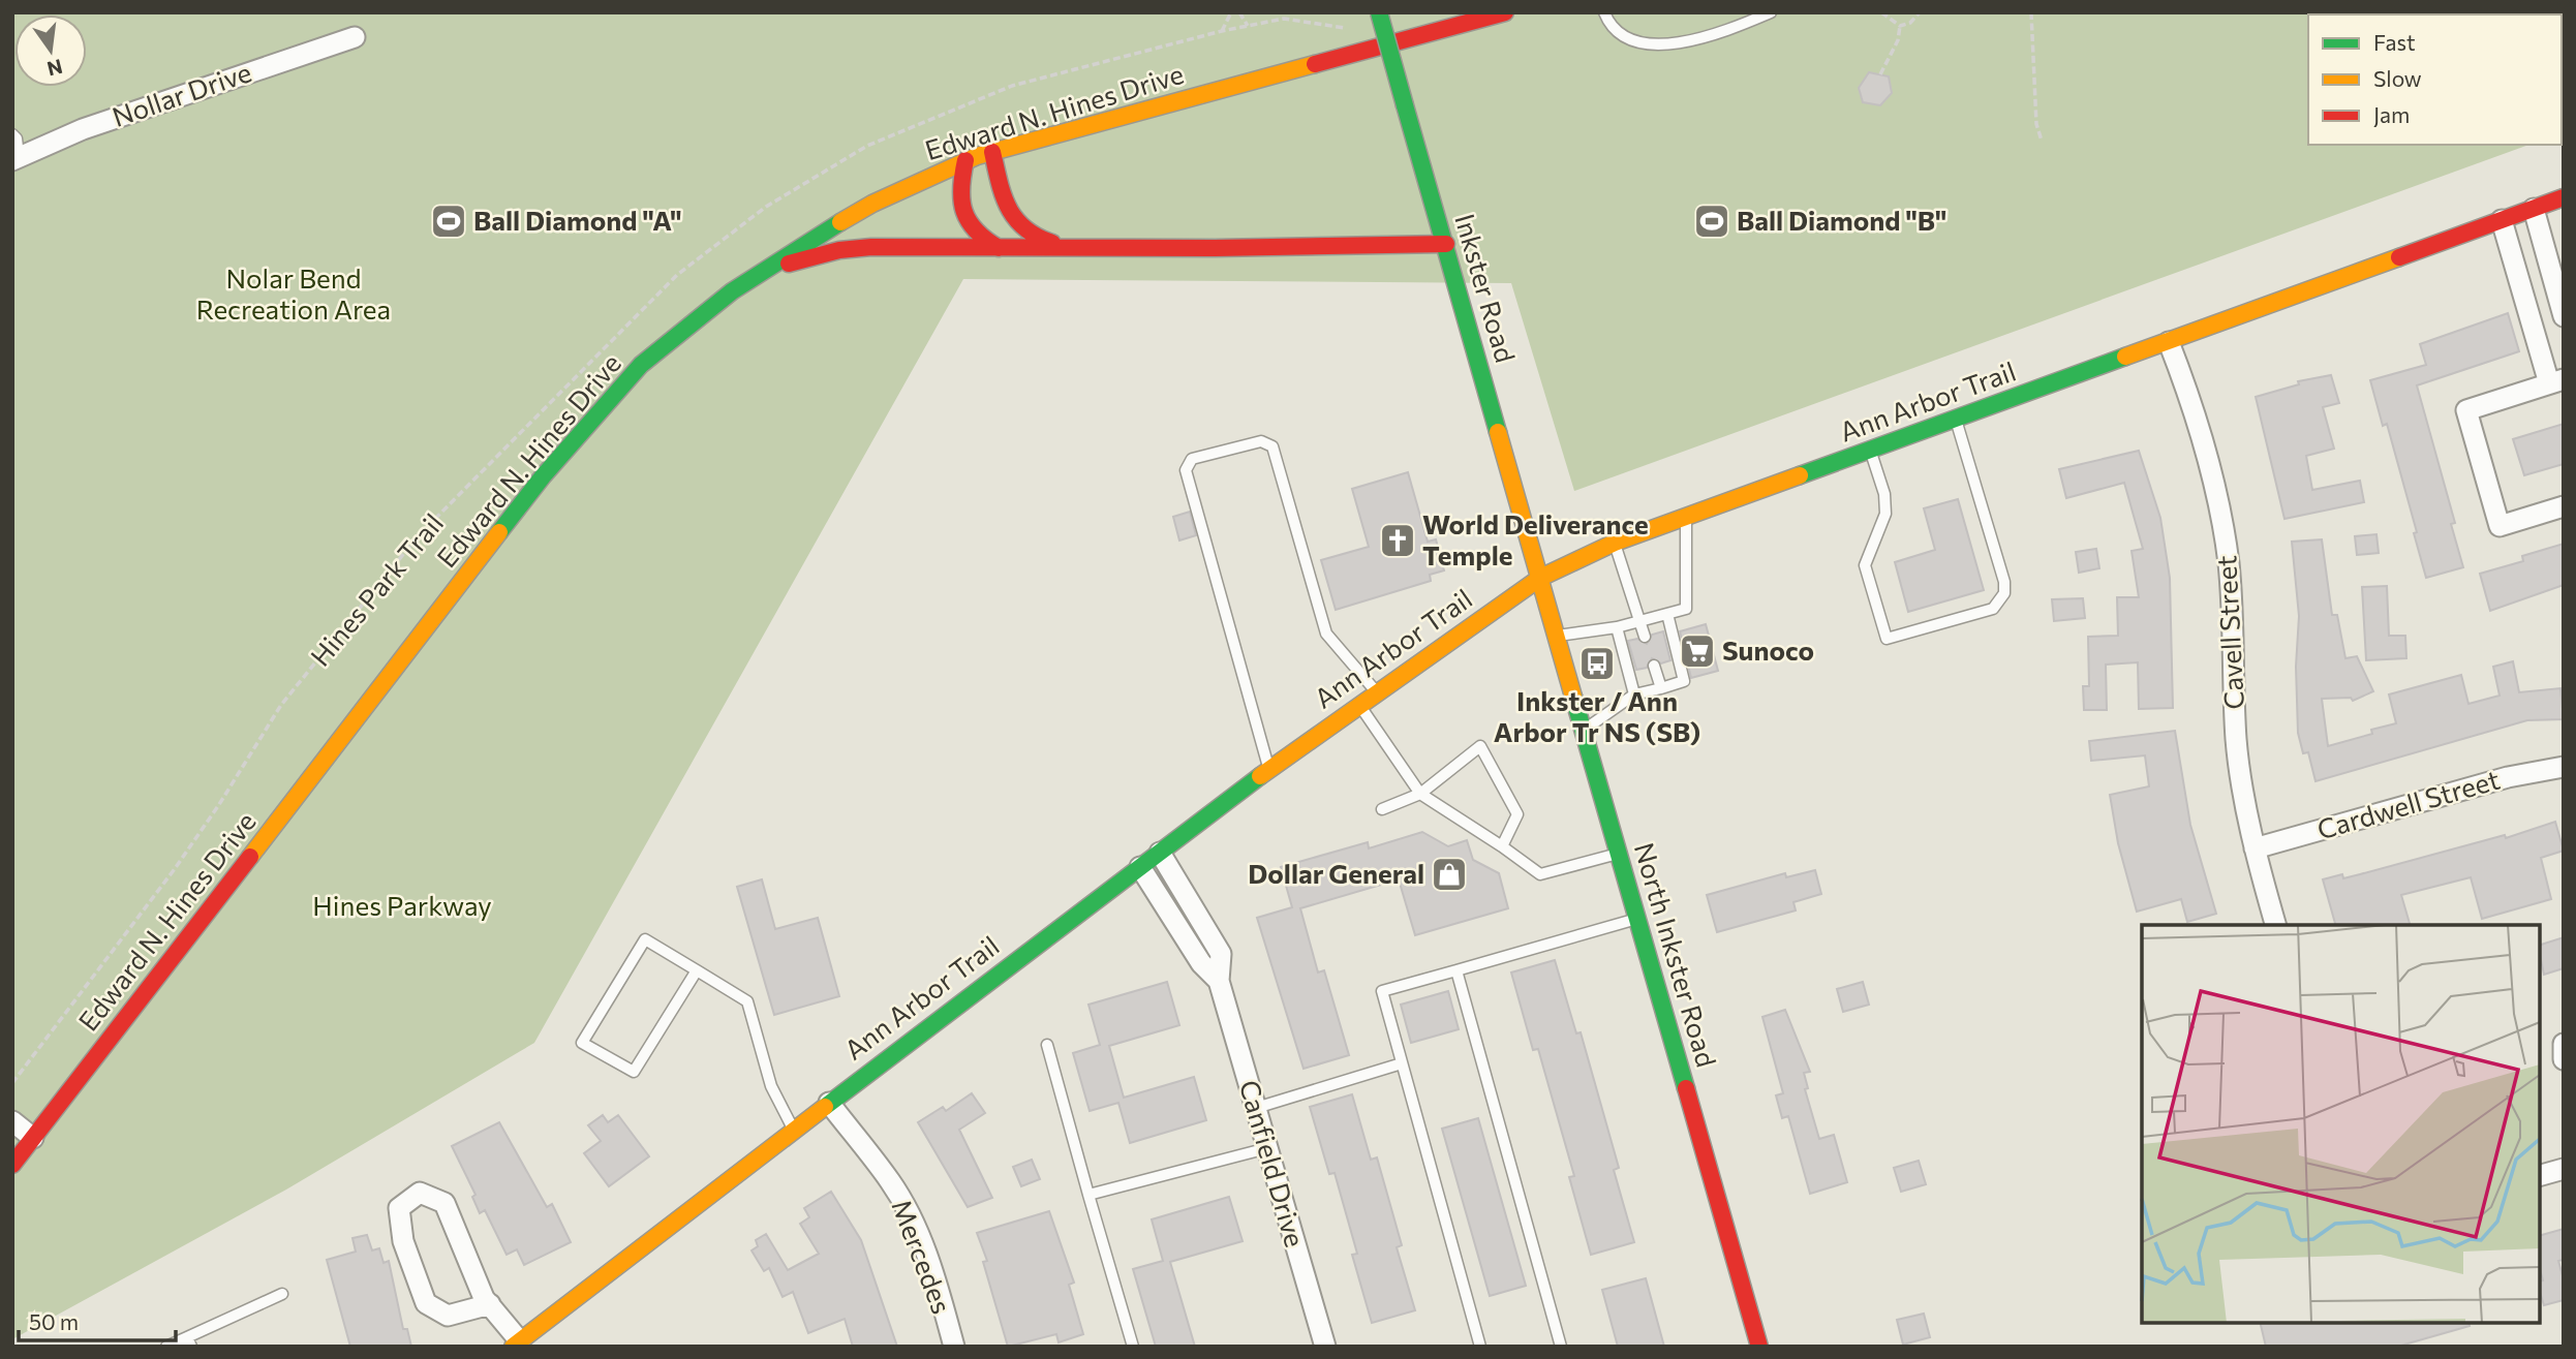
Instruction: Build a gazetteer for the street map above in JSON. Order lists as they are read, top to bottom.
{
  "streets": {
    "street": [
      "Nollar Drive",
      "Edward N. Hines Drive",
      "Inkster Road",
      "Ann Arbor Trail",
      "Cavell Street",
      "Cardwell Street",
      "North Inkster Road",
      "Canfield Drive",
      "Mercedes"
    ],
    "path": ["Hines Park Trail"]
  },
  "crossings": [
    ["Inkster Road", "Ann Arbor Trail"],
    ["Inkster Road", "North Inkster Road"],
    ["Ann Arbor Trail", "Cavell Street"],
    ["Ann Arbor Trail", "North Inkster Road"],
    ["Ann Arbor Trail", "Canfield Drive"],
    ["Ann Arbor Trail", "Mercedes"],
    ["Cavell Street", "Cardwell Street"]
  ],
  "parks": ["Nolar Bend Recreation Area", "Hines Parkway"],
  "places": {
    "sports": ["Ball Diamond \"A\"", "Ball Diamond \"B\""],
    "church": ["World Deliverance Temple"],
    "supermarket": ["Sunoco"],
    "bus stop": ["Inkster / Ann Arbor Tr NS (SB)"],
    "shop": ["Dollar General"]
  },
  "legend": ["Fast", "Slow", "Jam"],
  "scale_bar": "50 m",
  "north": "bottom"
}
